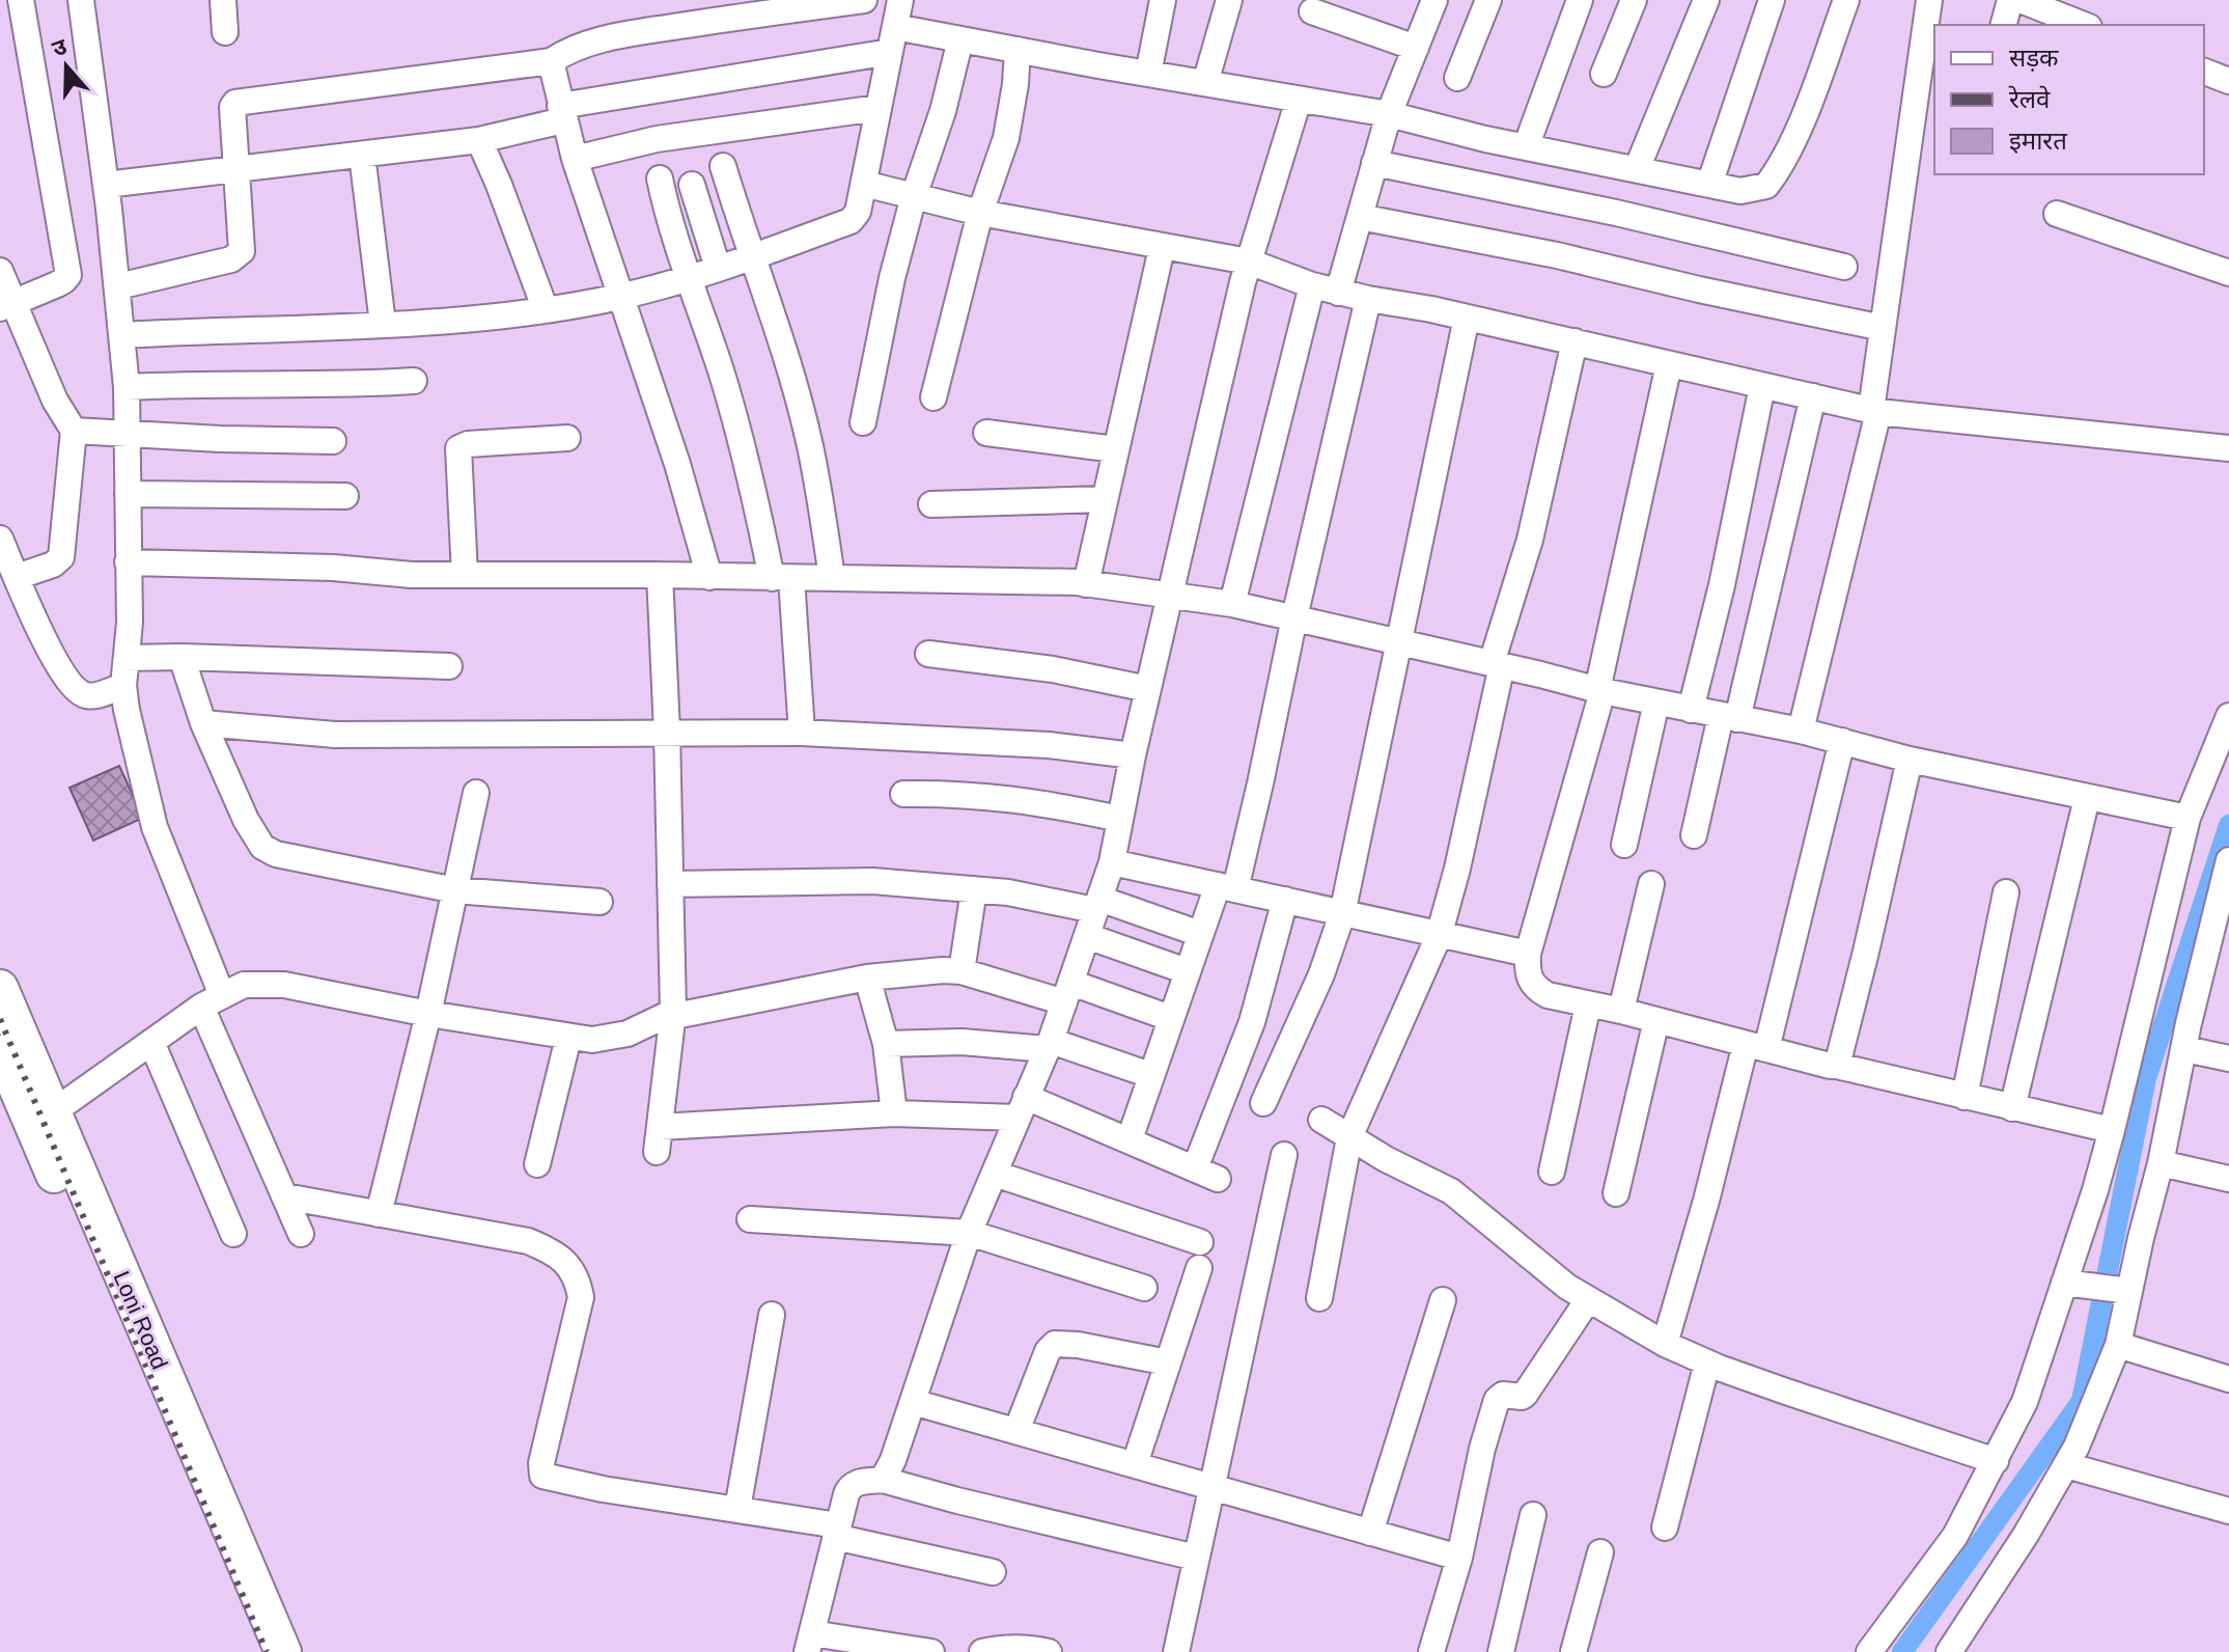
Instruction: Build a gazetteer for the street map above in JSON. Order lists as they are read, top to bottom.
{
  "streets": {
    "highway": ["Loni Road"]
  },
  "legend": ["सड़क", "रेलवे", "इमारत"],
  "north": "top"
}
